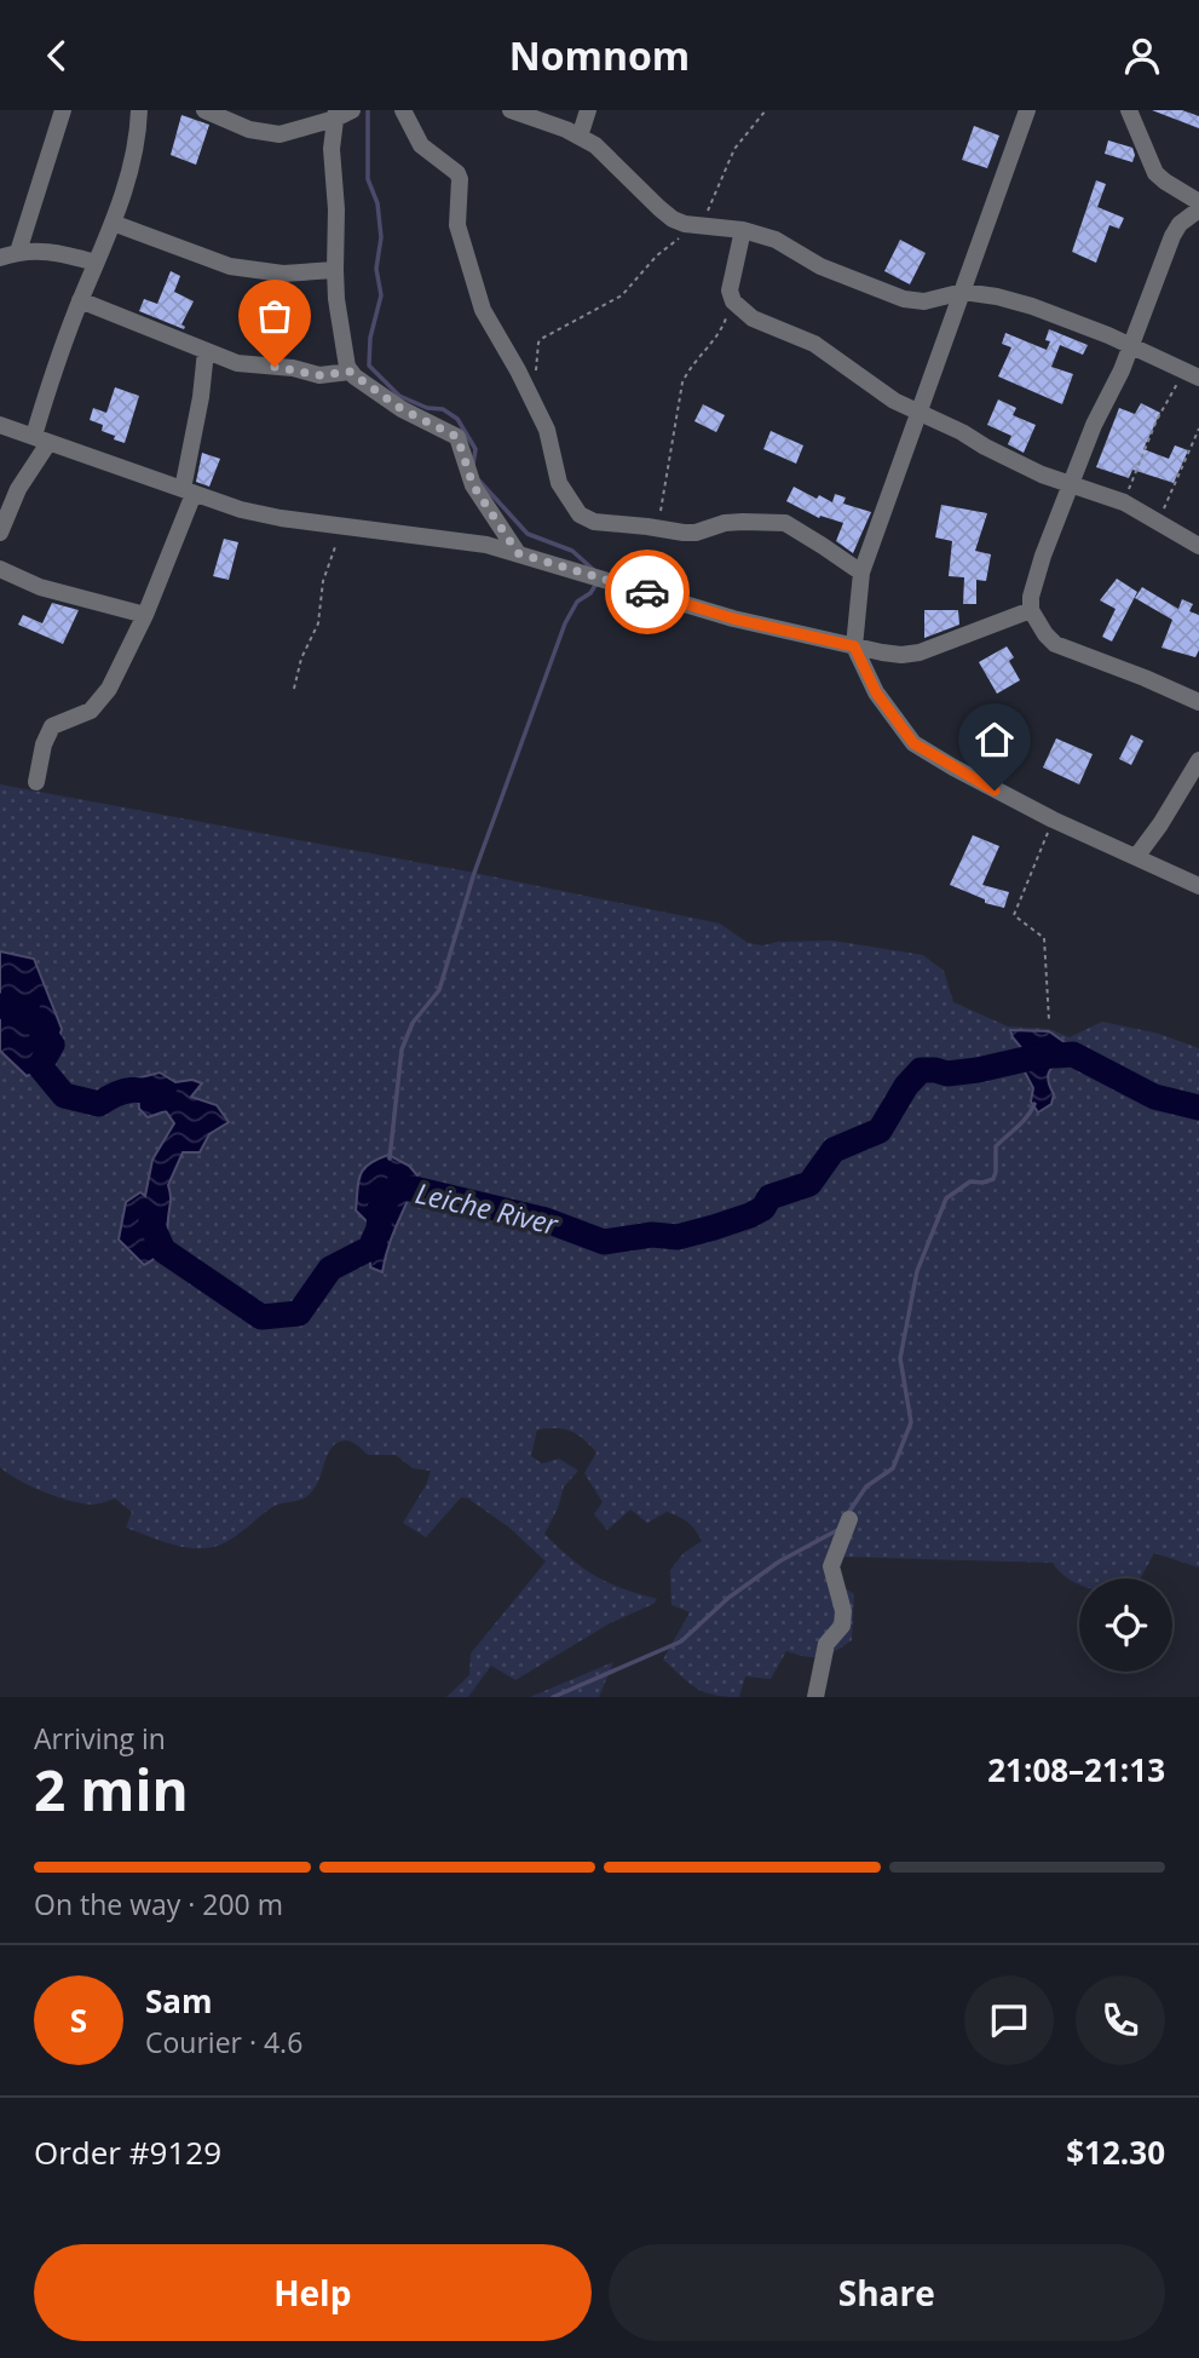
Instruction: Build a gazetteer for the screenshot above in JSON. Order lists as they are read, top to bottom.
{
  "water": ["Leiche River"],
  "page": {
    "header": "Nomnom",
    "heading": ["2 min", "Arriving in", "21:08–21:13"],
    "panel": [
      "Sam",
      "Courier · 4.6",
      "Order #9129",
      "$12.30"
    ],
    "bar": "On the way · 200 m",
    "round": "S",
    "buttons": ["Help", "Share"]
  }
}
